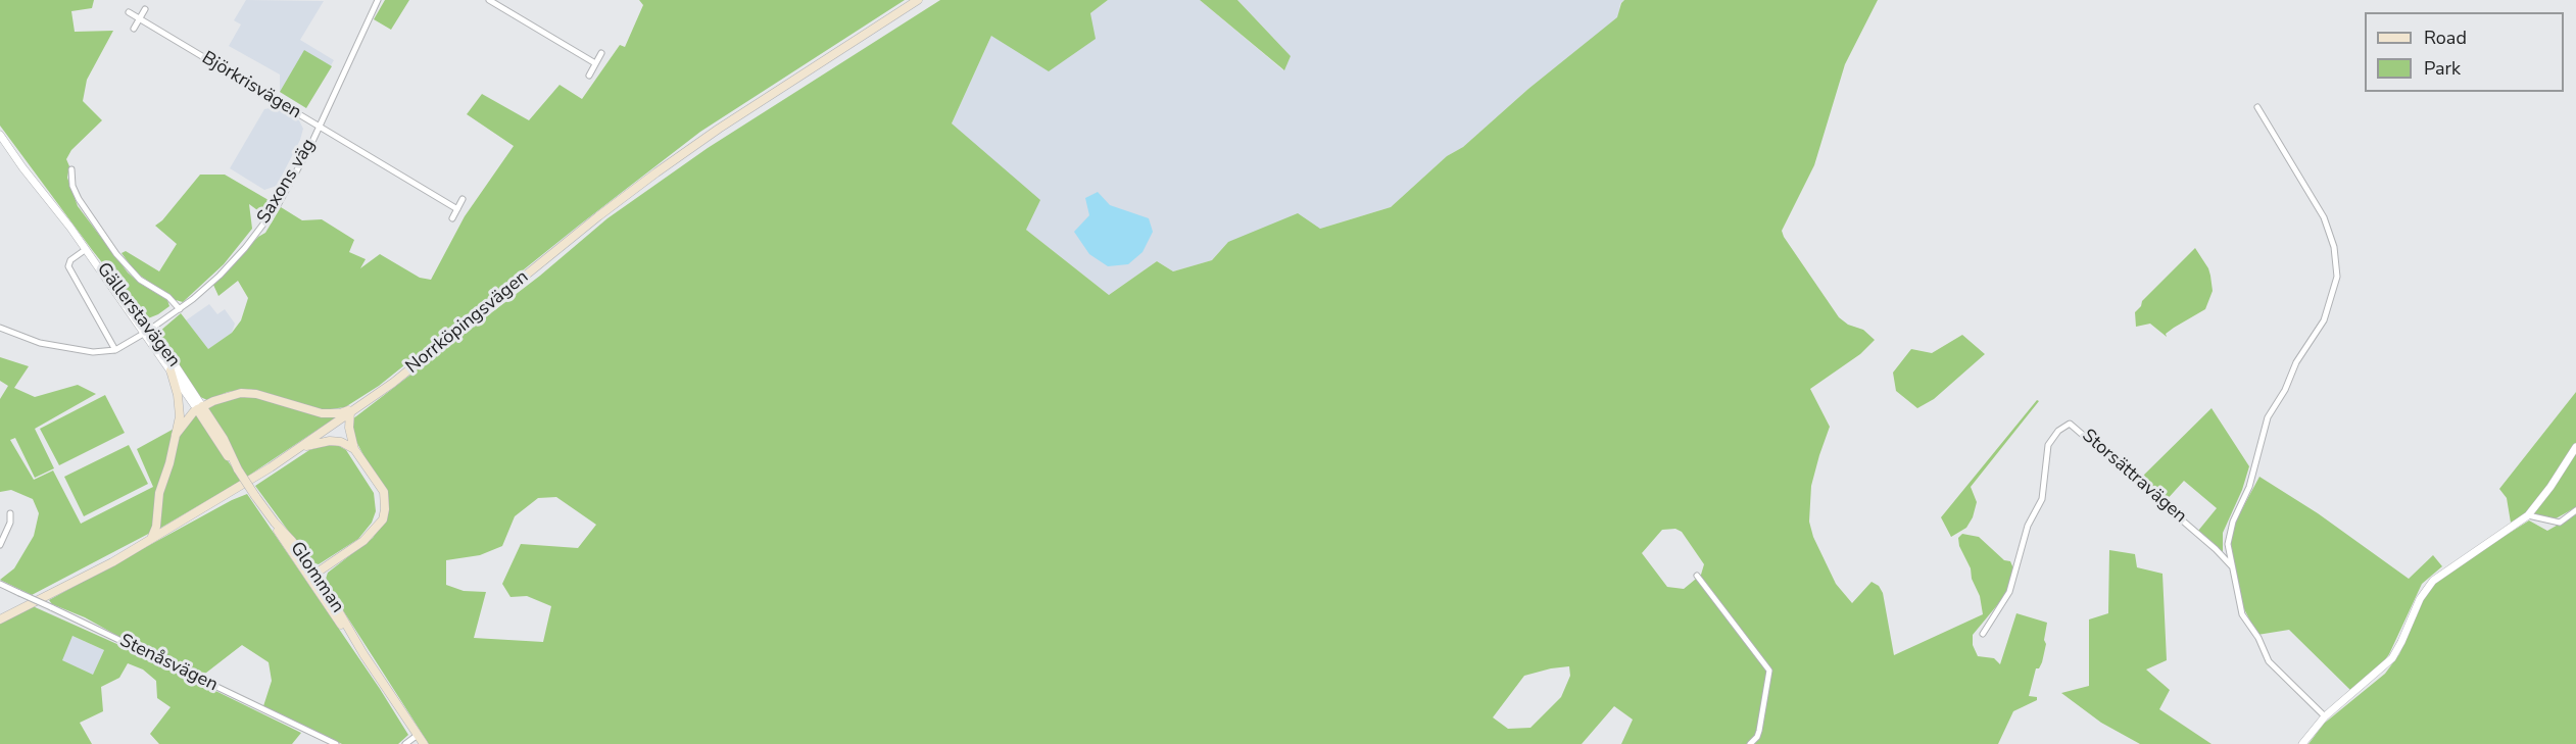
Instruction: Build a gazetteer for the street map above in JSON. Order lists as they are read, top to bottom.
{
  "streets": {
    "main road": ["Norrköpingsvägen", "Glomman"],
    "street": [
      "Björkrisvägen",
      "Saxons väg",
      "Gällerstavägen",
      "Storsättravägen",
      "Stenåsvägen"
    ]
  },
  "crossings": [
    ["Björkrisvägen", "Saxons väg"],
    ["Saxons väg", "Gällerstavägen"],
    ["Gällerstavägen", "Glomman"]
  ],
  "legend": ["Road", "Park"]
}
